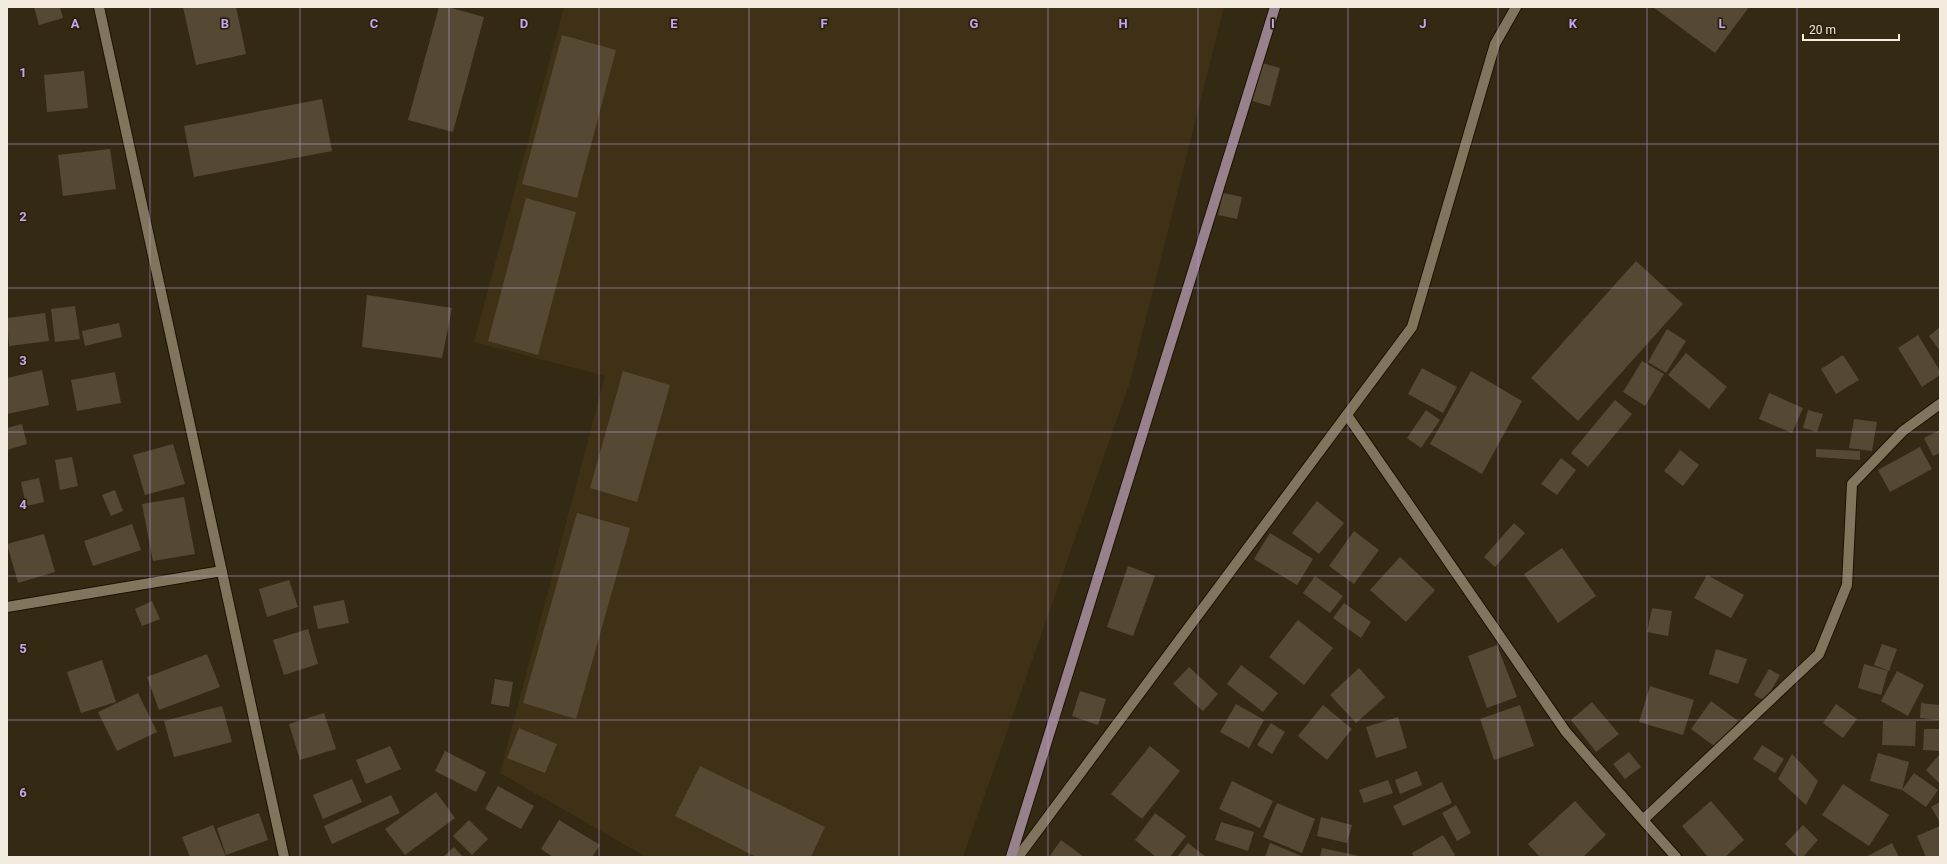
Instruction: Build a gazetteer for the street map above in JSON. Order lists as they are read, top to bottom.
{
  "scale_bar": "20 m",
  "grid": {
    "columns": [
      "A",
      "B",
      "C",
      "D",
      "E",
      "F",
      "G",
      "H",
      "I",
      "J",
      "K",
      "L"
    ],
    "rows": [
      "1",
      "2",
      "3",
      "4",
      "5",
      "6"
    ]
  }
}
